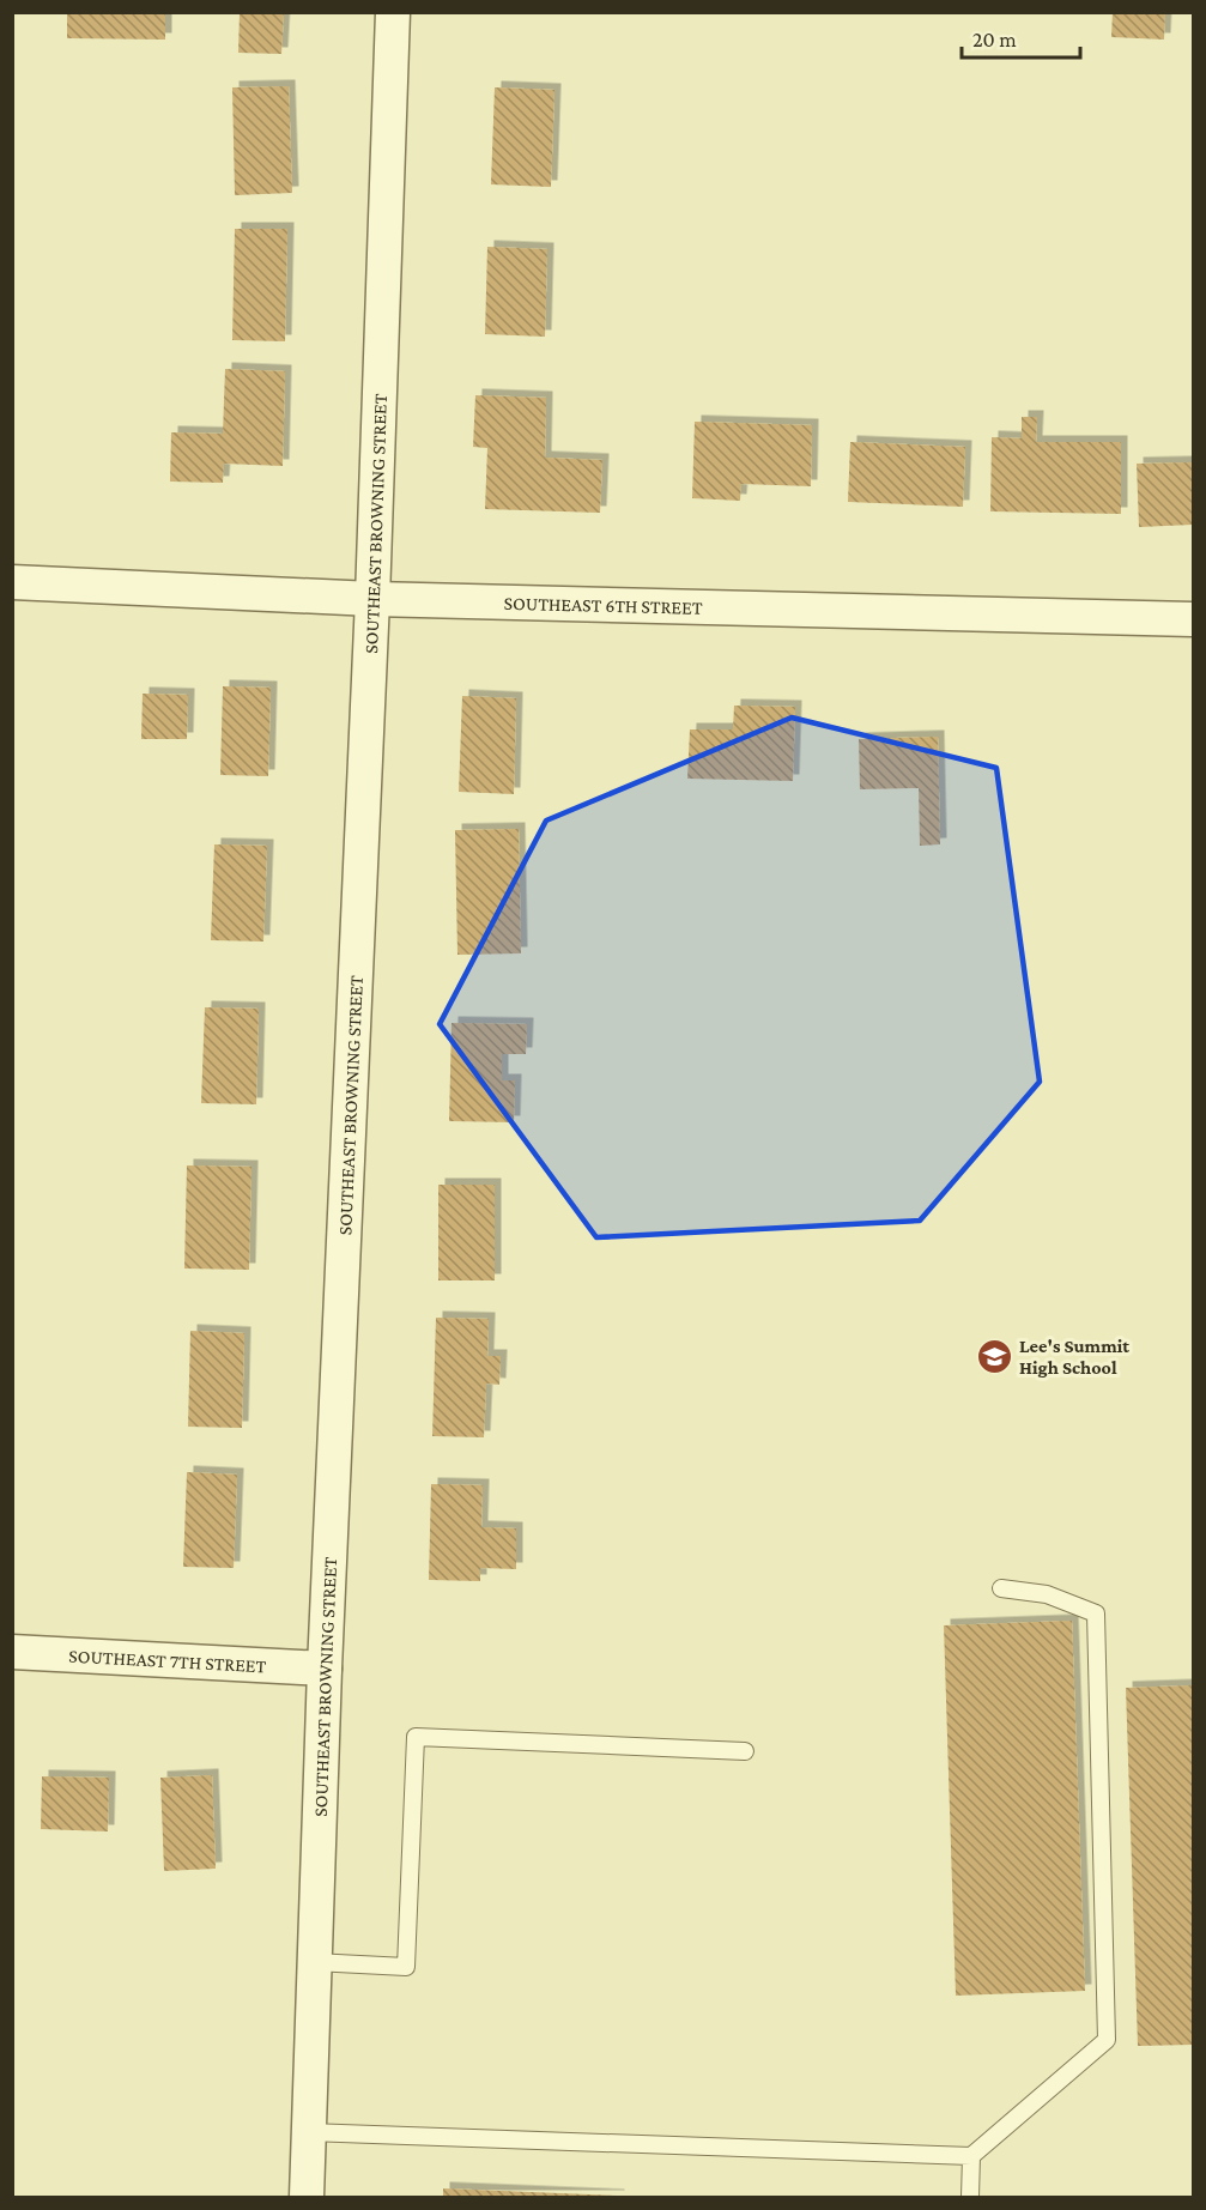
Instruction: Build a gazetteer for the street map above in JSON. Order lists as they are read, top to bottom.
{
  "streets": {
    "street": ["SOUTHEAST BROWNING STREET", "SOUTHEAST 6TH STREET", "SOUTHEAST 7TH STREET"]
  },
  "crossings": [
    ["SOUTHEAST BROWNING STREET", "SOUTHEAST 6TH STREET"],
    ["SOUTHEAST BROWNING STREET", "SOUTHEAST 7TH STREET"]
  ],
  "places": {
    "school or university": ["Lee's Summit High School"]
  },
  "scale_bar": "20 m"
}
